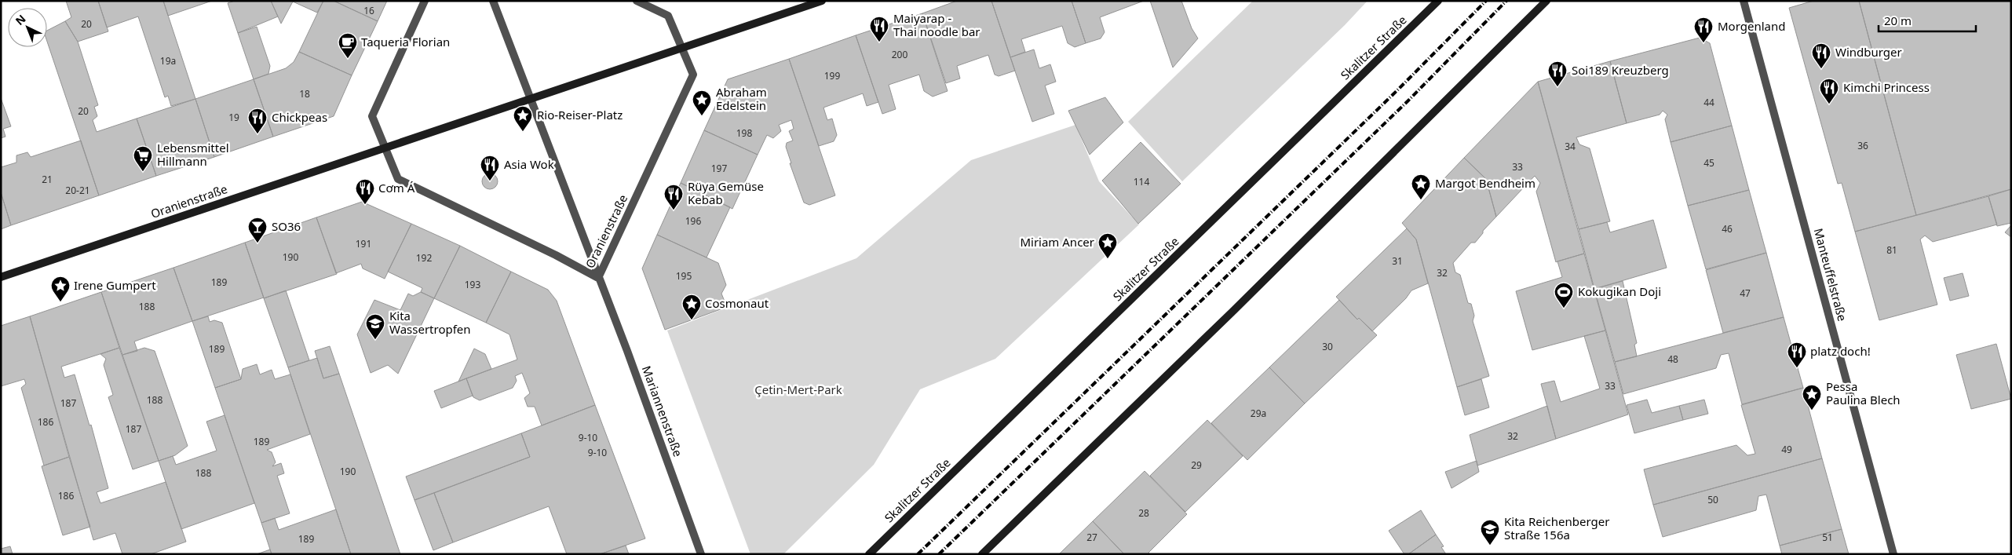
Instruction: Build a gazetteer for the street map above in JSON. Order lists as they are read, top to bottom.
{
  "streets": {
    "main road": ["Skalitzer Straße", "Oranienstraße"],
    "street": ["Manteuffelstraße", "Mariannenstraße"]
  },
  "crossings": [
    ["Oranienstraße", "Mariannenstraße"]
  ],
  "parks": ["Çetin-Mert-Park"],
  "places": {
    "restaurant": [
      "Maiyarap - Thai noodle bar",
      "Morgenland",
      "Windburger",
      "Soi189 Kreuzberg",
      "Kimchi Princess",
      "Chickpeas",
      "Asia Wok",
      "Cơm Á",
      "Rüya Gemüse Kebab",
      "platz doch!"
    ],
    "cafe": ["Taqueria Florian"],
    "place": [
      "Abraham Edelstein",
      "Rio-Reiser-Platz",
      "Margot Bendheim",
      "Miriam Ancer",
      "Irene Gumpert",
      "Cosmonaut",
      "Pessa Paulina Blech"
    ],
    "supermarket": ["Lebensmittel Hillmann"],
    "bar": ["SO36"],
    "sports": ["Kokugikan Doji"],
    "school or university": ["Kita Wassertropfen", "Kita Reichenberger Straße 156a"]
  },
  "house_numbers": [
    "16",
    "20",
    "200",
    "19a",
    "199",
    "18",
    "44",
    "20",
    "19",
    "198",
    "36",
    "34",
    "45",
    "33",
    "197",
    "21",
    "114",
    "20-21",
    "196",
    "46",
    "191",
    "81",
    "190",
    "192",
    "31",
    "32",
    "195",
    "189",
    "193",
    "47",
    "188",
    "30",
    "189",
    "48",
    "33",
    "188",
    "187",
    "29a",
    "186",
    "187",
    "32",
    "9-10",
    "189",
    "49",
    "9-10",
    "29",
    "190",
    "188",
    "186",
    "50",
    "28",
    "27",
    "51",
    "189"
  ],
  "scale_bar": "20 m",
  "north": "top left"
}
